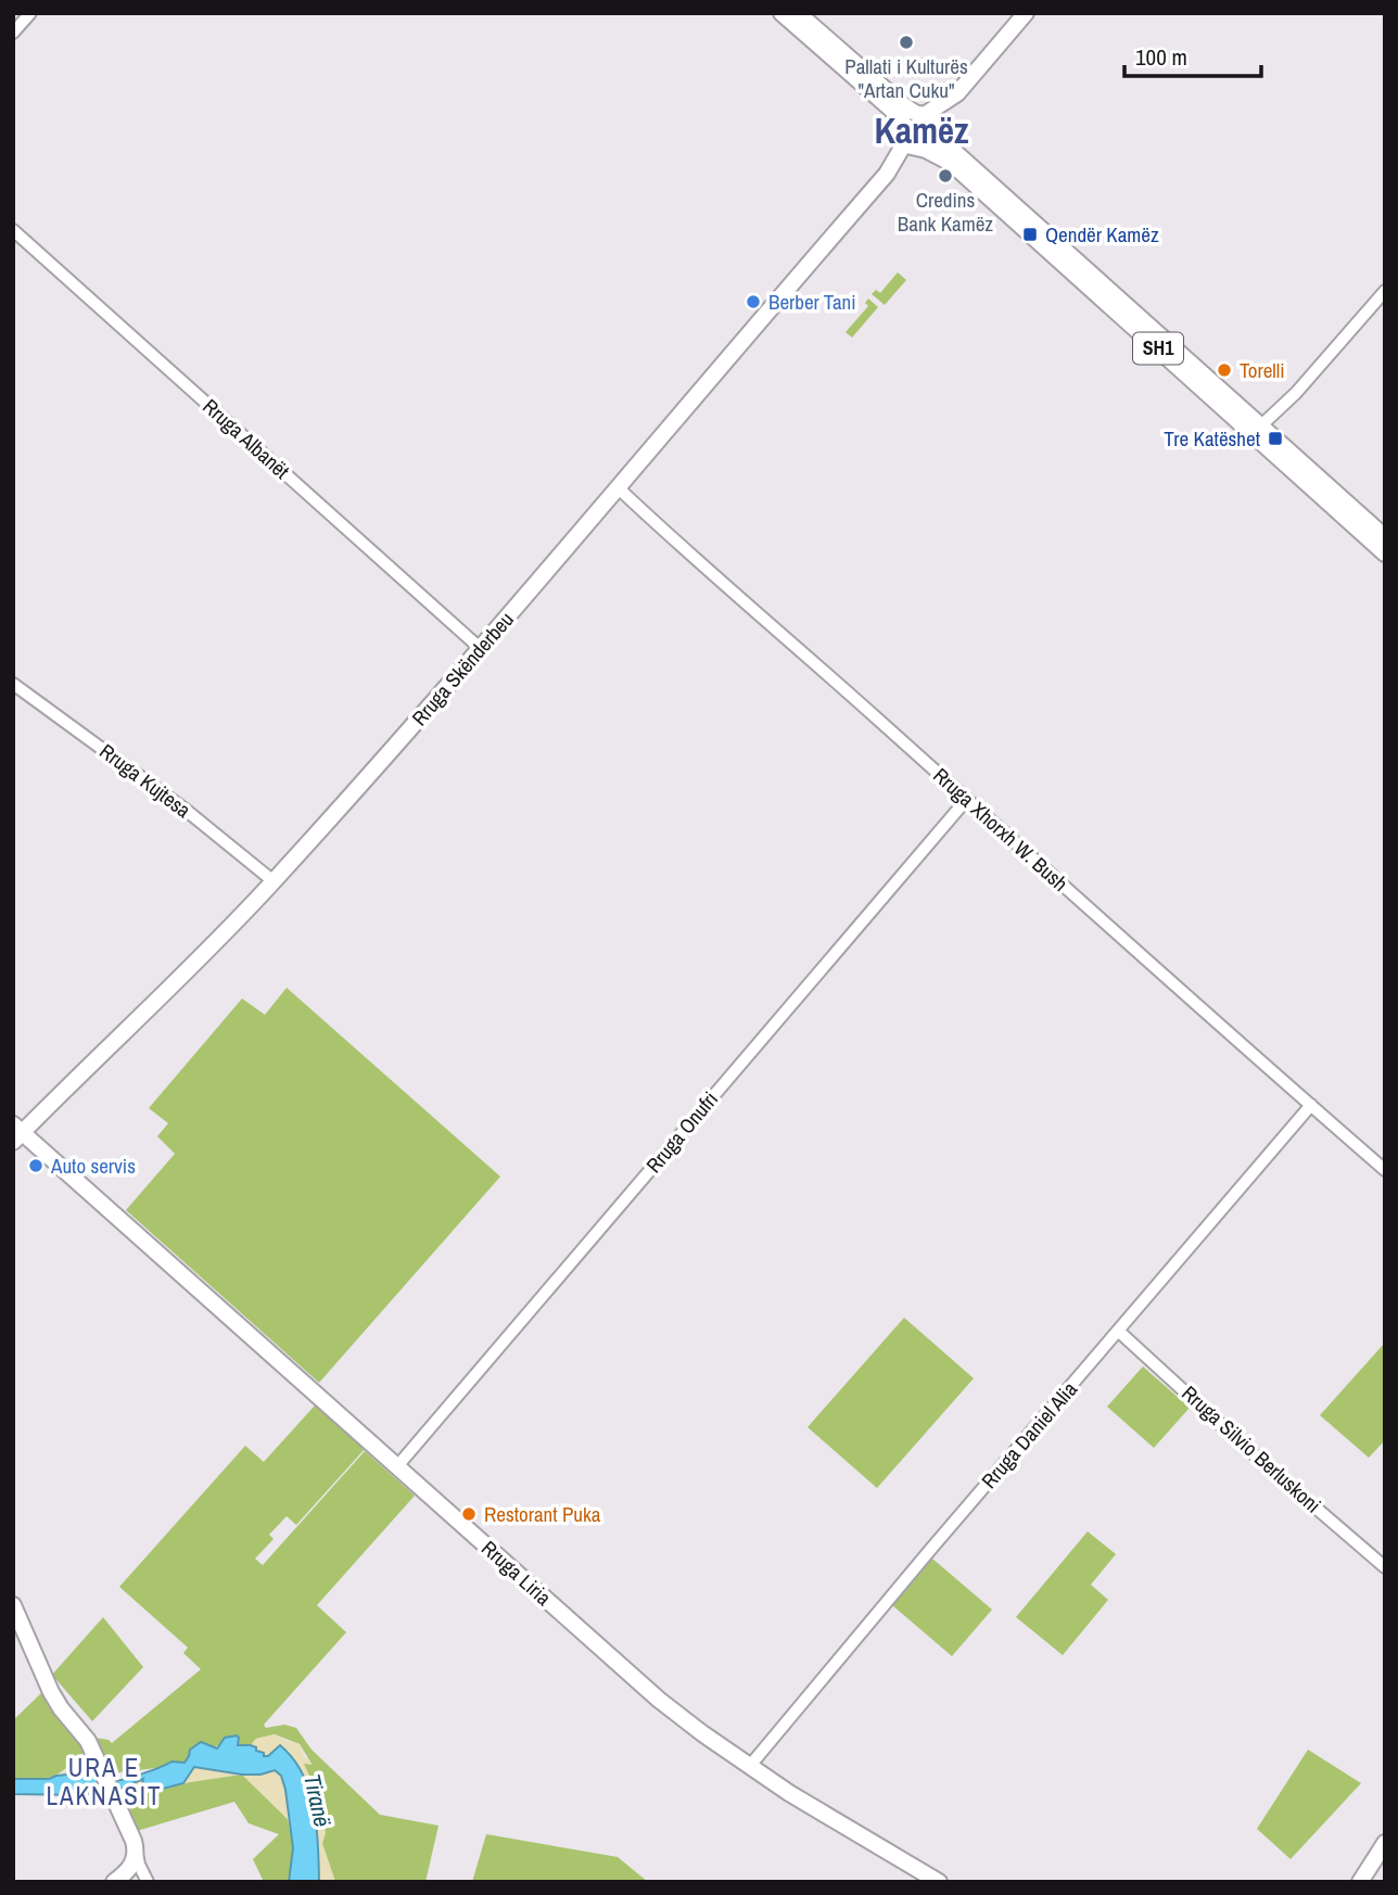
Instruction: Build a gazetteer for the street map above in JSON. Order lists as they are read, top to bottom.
{
  "streets": {
    "main road": ["SH1", "Rruga Skënderbeu", "Rruga Liria"],
    "street": [
      "Rruga Albanët",
      "Rruga Kujtesa",
      "Rruga Xhorxh W. Bush",
      "Rruga Onufri",
      "Rruga Daniel Alia",
      "Rruga Silvio Berluskoni"
    ]
  },
  "crossings": [
    ["SH1", "Rruga Skënderbeu"],
    ["Rruga Albanët", "Rruga Skënderbeu"],
    ["Rruga Skënderbeu", "Rruga Kujtesa"],
    ["Rruga Skënderbeu", "Rruga Xhorxh W. Bush"],
    ["Rruga Skënderbeu", "Rruga Liria"],
    ["Rruga Xhorxh W. Bush", "Rruga Onufri"],
    ["Rruga Xhorxh W. Bush", "Rruga Daniel Alia"],
    ["Rruga Onufri", "Rruga Liria"],
    ["Rruga Daniel Alia", "Rruga Silvio Berluskoni"],
    ["Rruga Daniel Alia", "Rruga Liria"]
  ],
  "districts": ["Kamëz", "URA E LAKNASIT"],
  "water": ["Tiranë"],
  "places": {
    "other": [
      "Pallati i Kulturës \"Artan Cuku\"",
      "Credins Bank Kamëz",
      "Berber Tani",
      "Torelli",
      "Auto servis",
      "Restorant Puka"
    ],
    "transit": ["Qendër Kamëz", "Tre Katëshet"]
  },
  "scale_bar": "100 m"
}
